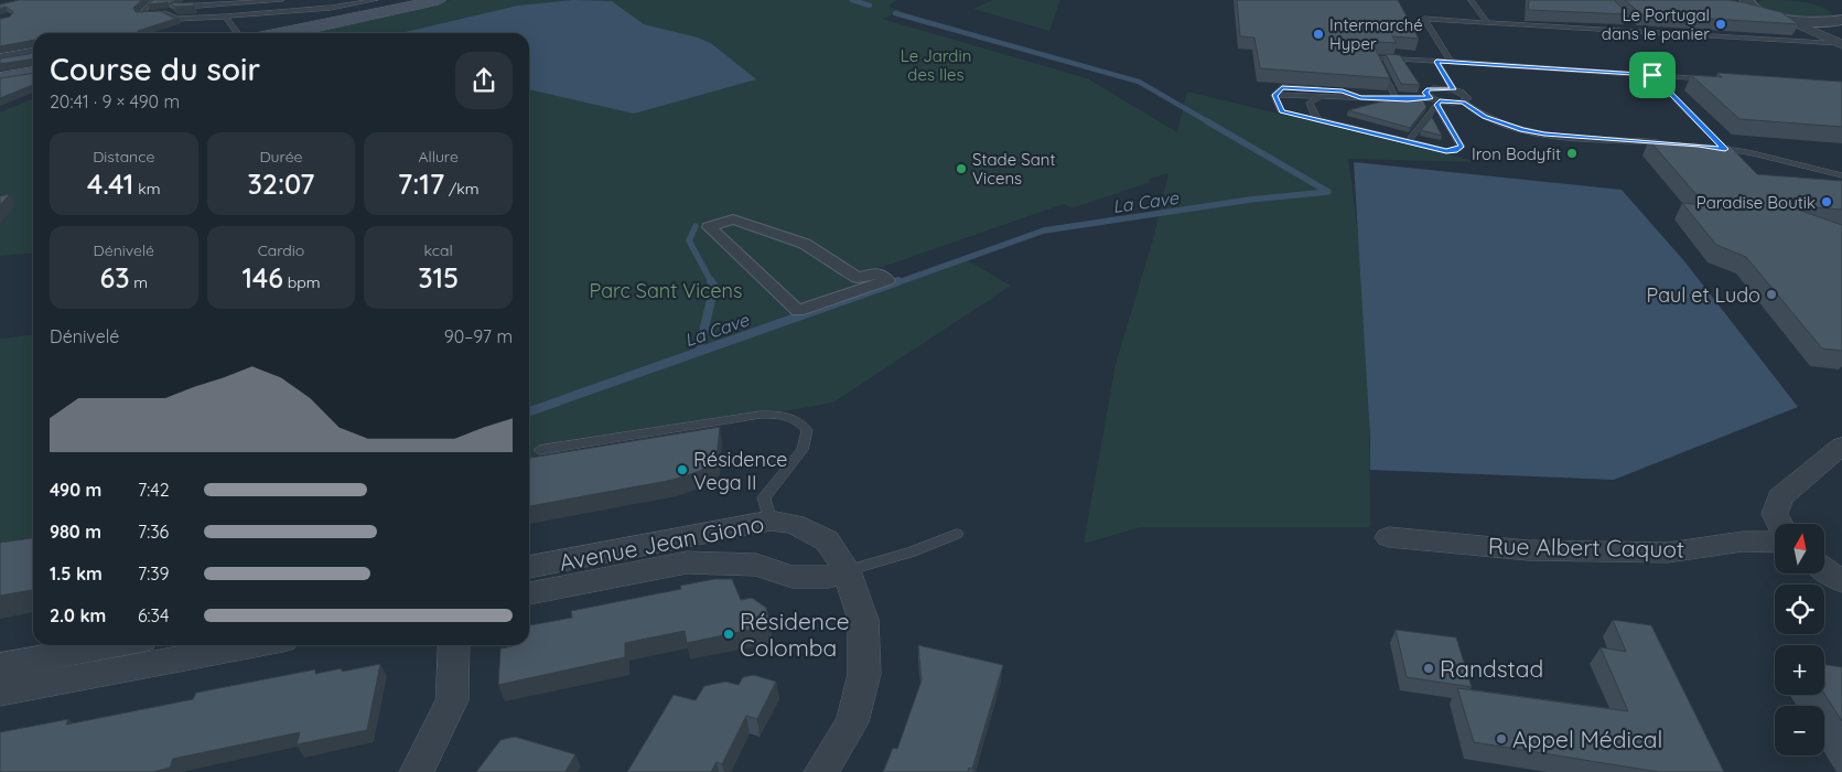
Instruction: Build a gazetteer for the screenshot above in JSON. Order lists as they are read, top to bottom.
{
  "streets": {
    "street": ["Avenue Jean Giono", "Rue Albert Caquot"]
  },
  "water": ["La Cave"],
  "parks": ["Le Jardin des Iles", "Parc Sant Vicens"],
  "places": [
    "Le Portugal dans le panier",
    "Intermarché Hyper",
    "Iron Bodyfit",
    "Stade Sant Vicens",
    "Paradise Boutik",
    "Paul et Ludo",
    "Résidence Vega II",
    "Résidence Colomba",
    "Randstad",
    "Appel Médical"
  ],
  "north": "top",
  "page": {
    "heading": ["Course du soir", "20:41 · 9 × 490 m"],
    "stats": [
      ["Distance", "4.41 km"],
      ["Durée", "32:07"],
      ["Allure", "7:17 /km"],
      ["Dénivelé", "63 m"],
      ["Cardio", "146 bpm"],
      ["kcal", "315"]
    ],
    "chart": ["Dénivelé", "90–97 m"],
    "list": [
      {
        "name": "490 m",
        "note": "7:42"
      },
      {
        "name": "980 m",
        "note": "7:36"
      },
      {
        "name": "1.5 km",
        "note": "7:39"
      },
      {
        "name": "2.0 km",
        "note": "6:34"
      }
    ],
    "map_buttons": ["+", "−"]
  }
}
